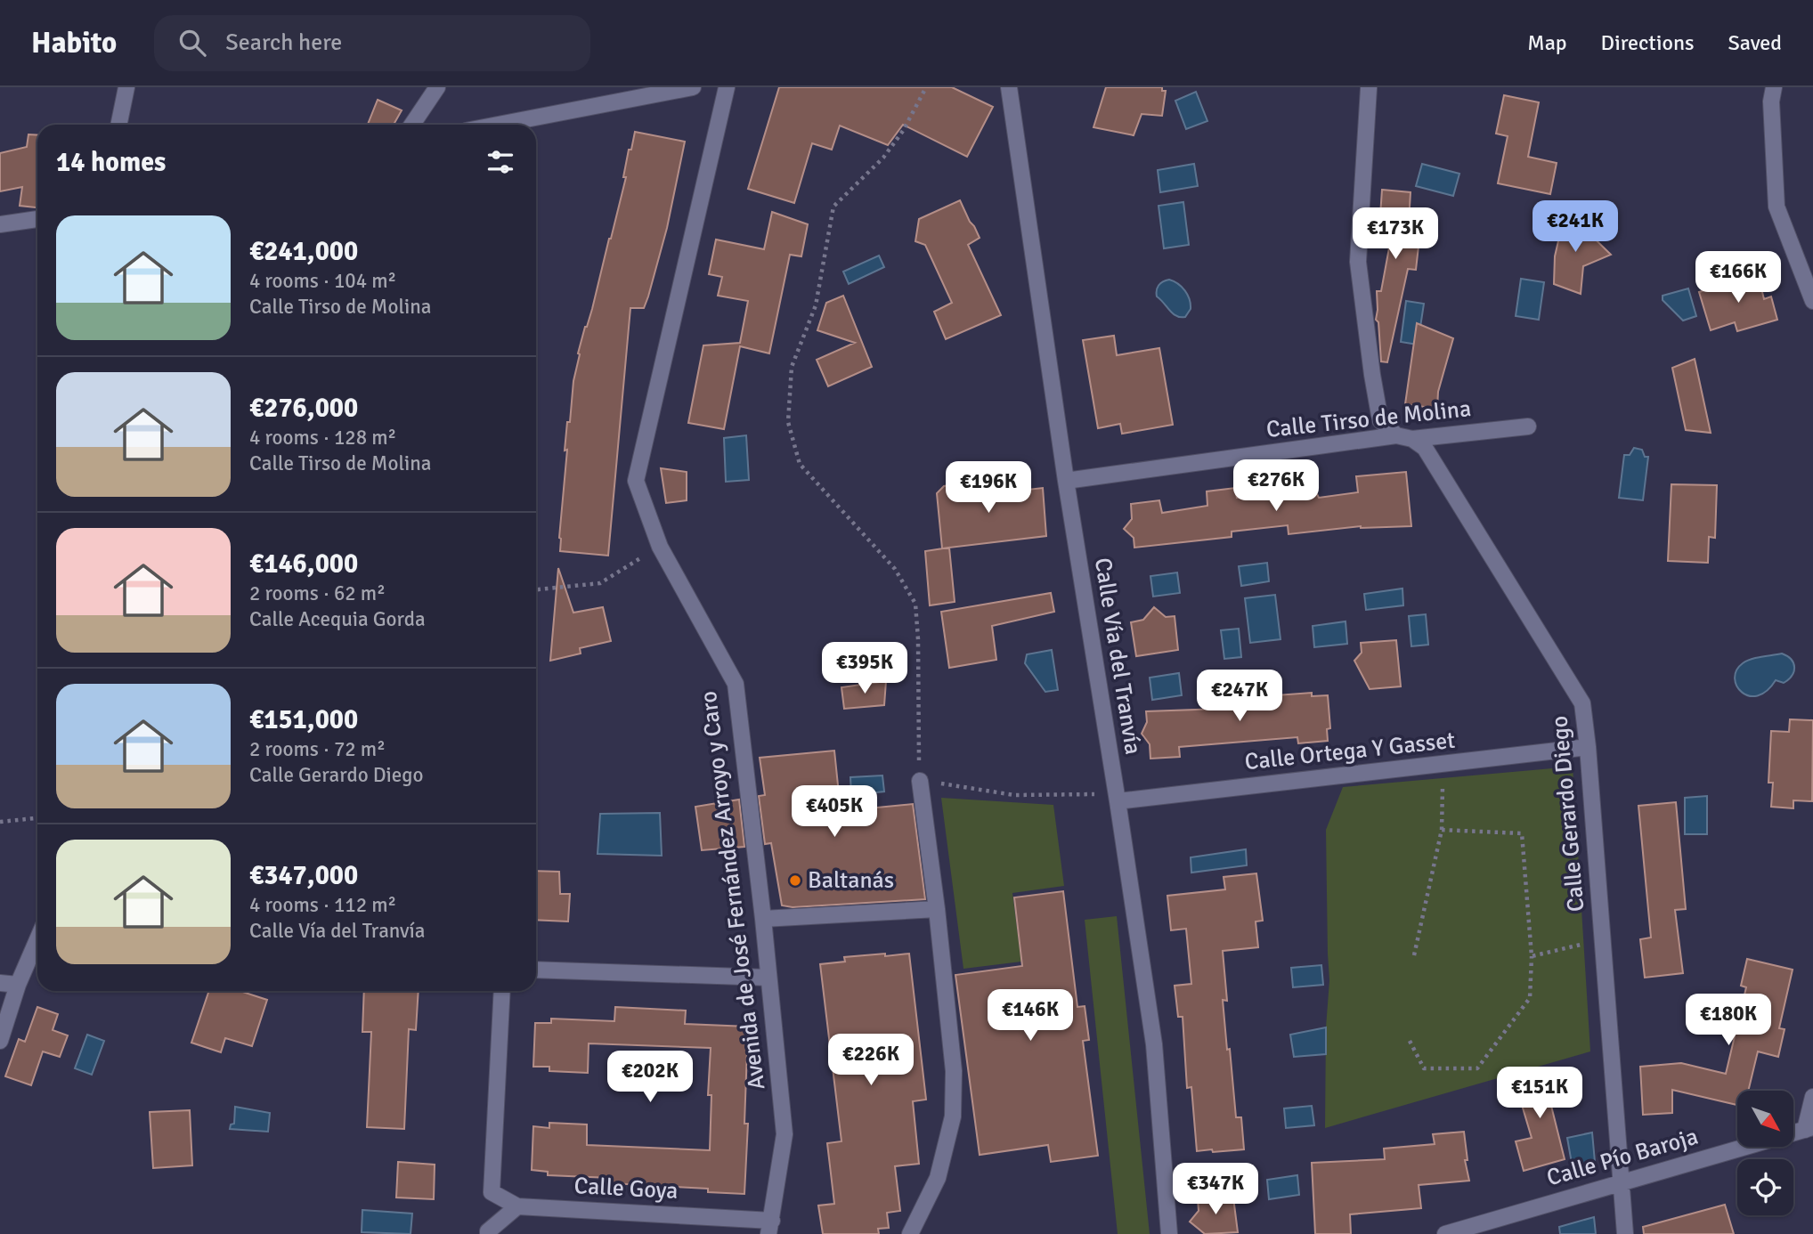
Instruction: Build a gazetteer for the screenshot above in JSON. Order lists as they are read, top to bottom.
{
  "streets": {
    "street": [
      "Calle Tirso de Molina",
      "Calle Vía del Tranvía",
      "Calle Ortega Y Gasset",
      "Calle Gerardo Diego",
      "Avenida de José Fernández Arroyo y Caro",
      "Calle Pío Baroja",
      "Calle Goya"
    ]
  },
  "crossings": [
    ["Calle Tirso de Molina", "Calle Vía del Tranvía"],
    ["Calle Tirso de Molina", "Calle Gerardo Diego"],
    ["Calle Vía del Tranvía", "Calle Ortega Y Gasset"],
    ["Calle Ortega Y Gasset", "Calle Gerardo Diego"],
    ["Calle Gerardo Diego", "Calle Pío Baroja"],
    ["Avenida de José Fernández Arroyo y Caro", "Calle Goya"]
  ],
  "places": ["Baltanás"],
  "north": "bottom right",
  "page": {
    "header": "Habito",
    "search": "Search here",
    "nav": ["Map", "Directions", "Saved"],
    "heading": "14 homes",
    "list": [
      {
        "name": "€241,000",
        "note": "4 rooms · 104 m² · Calle Tirso de Molina"
      },
      {
        "name": "€276,000",
        "note": "4 rooms · 128 m² · Calle Tirso de Molina"
      },
      {
        "name": "€146,000",
        "note": "2 rooms · 62 m² · Calle Acequia Gorda"
      },
      {
        "name": "€151,000",
        "note": "2 rooms · 72 m² · Calle Gerardo Diego"
      },
      {
        "name": "€347,000",
        "note": "4 rooms · 112 m² · Calle Vía del Tranvía"
      }
    ],
    "price": [
      "€241K",
      "€173K",
      "€166K",
      "€276K",
      "€196K",
      "€395K",
      "€247K",
      "€405K",
      "€146K",
      "€180K",
      "€226K",
      "€202K",
      "€151K",
      "€347K"
    ]
  }
}
